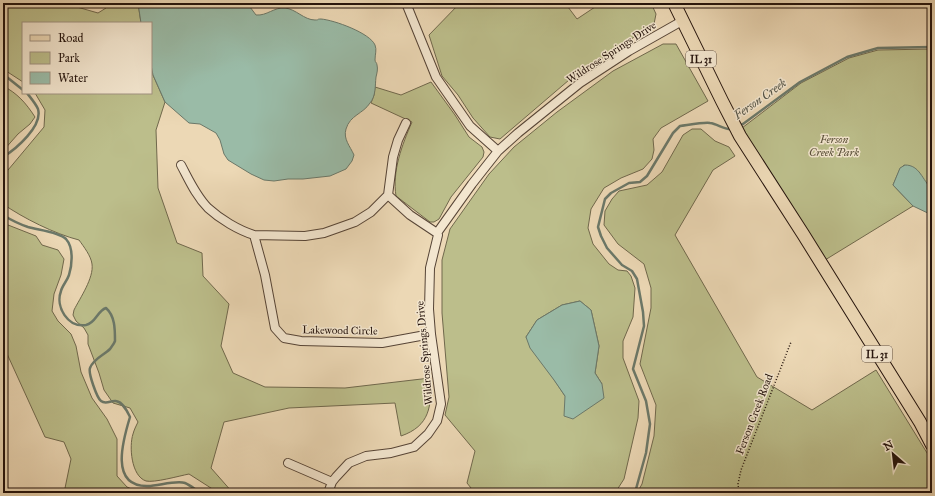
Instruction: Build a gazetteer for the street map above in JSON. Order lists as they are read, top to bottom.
{
  "streets": {
    "main road": ["IL 31"],
    "street": ["Wildrose Springs Drive", "Lakewood Circle"],
    "path": ["Ferson Creek Road"]
  },
  "crossings": [
    ["Wildrose Springs Drive", "IL 31"],
    ["Wildrose Springs Drive", "Lakewood Circle"]
  ],
  "water": ["Ferson Creek"],
  "parks": ["Ferson Creek Park"],
  "legend": ["Road", "Park", "Water"],
  "north": "top left"
}
